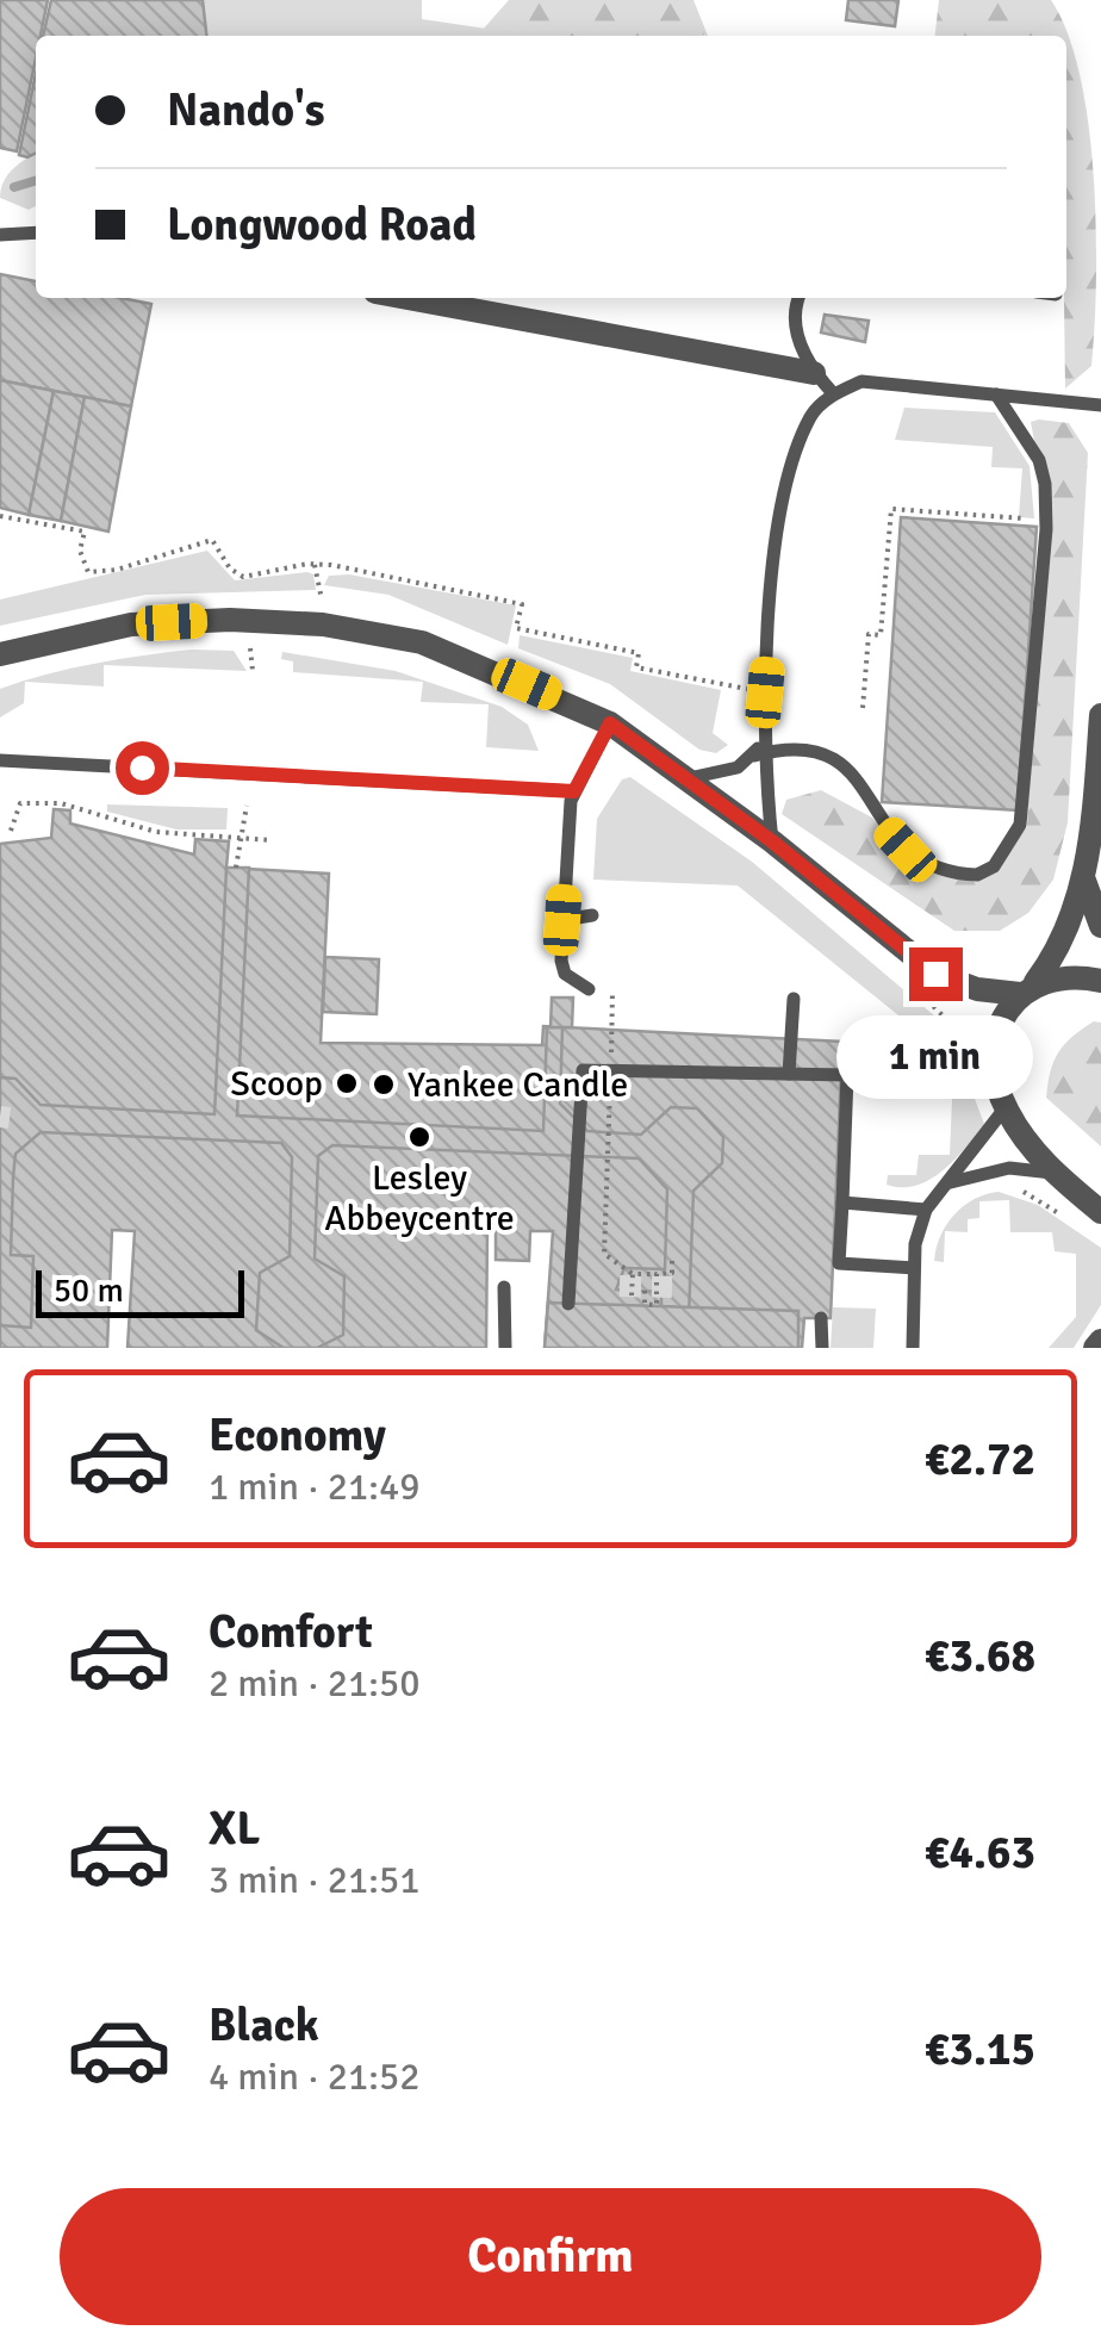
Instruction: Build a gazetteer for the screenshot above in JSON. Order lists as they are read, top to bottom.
{
  "places": ["Scoop", "Yankee Candle", "Lesley Abbeycentre"],
  "scale_bar": "50 m",
  "page": {
    "banner": ["Nando's", "Longwood Road"],
    "bubble": "1 min",
    "scale": "50 m",
    "list": [
      {
        "name": "Economy",
        "note": "1 min · 21:49",
        "value": "€2.72"
      },
      {
        "name": "Comfort",
        "note": "2 min · 21:50",
        "value": "€3.68"
      },
      {
        "name": "XL",
        "note": "3 min · 21:51",
        "value": "€4.63"
      },
      {
        "name": "Black",
        "note": "4 min · 21:52",
        "value": "€3.15"
      }
    ],
    "buttons": "Confirm"
  }
}
